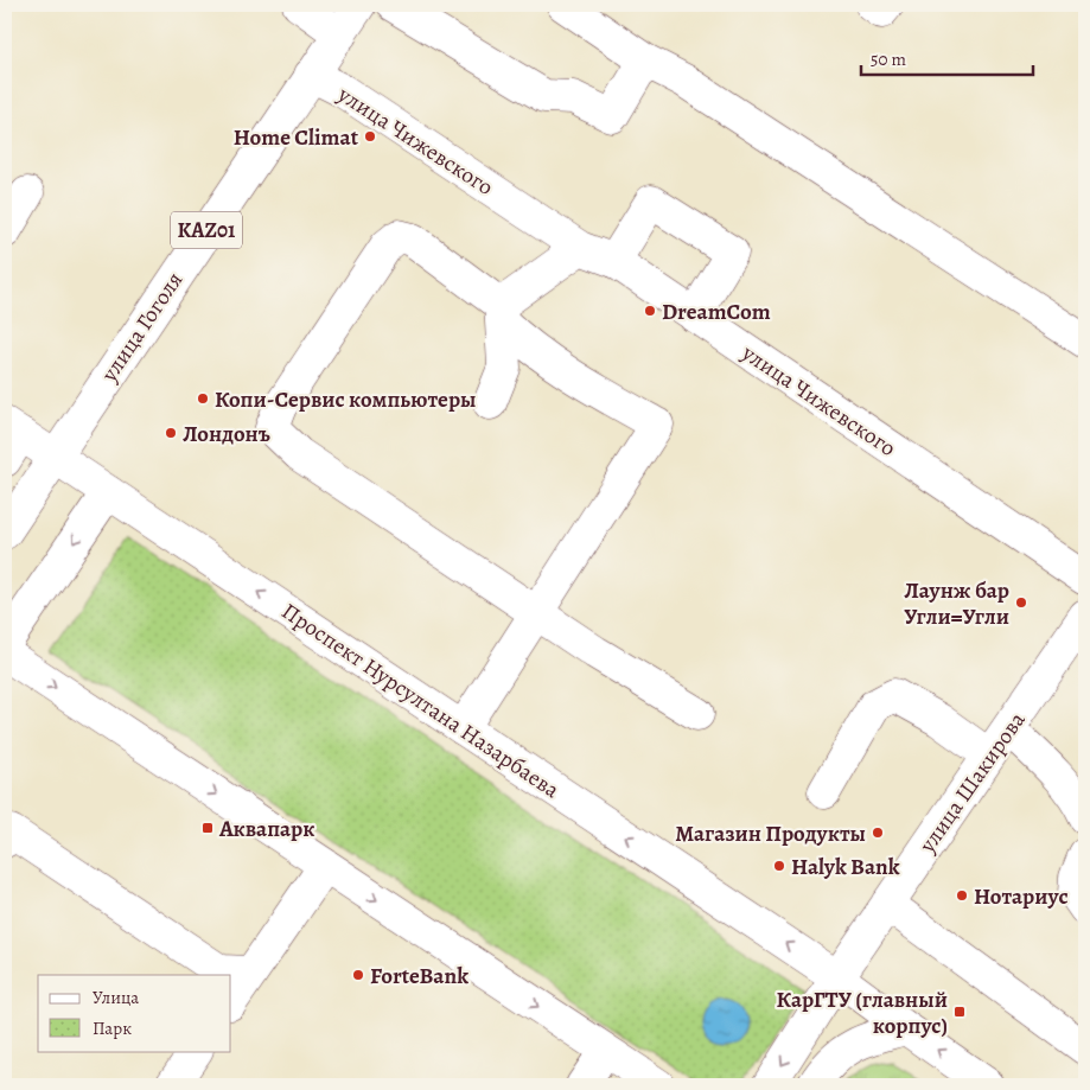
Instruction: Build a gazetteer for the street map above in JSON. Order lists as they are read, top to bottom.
{
  "streets": {
    "main road": [
      "улица Чижевского",
      "KАZ01",
      "улица Гоголя",
      "Проспект Нурсултана Назарбаева",
      "улица Шакирова"
    ]
  },
  "crossings": [
    ["улица Чижевского", "улица Гоголя"],
    ["улица Гоголя", "Проспект Нурсултана Назарбаева"],
    ["Проспект Нурсултана Назарбаева", "улица Шакирова"]
  ],
  "places": {
    "other": [
      "Home Climat",
      "DreamCom",
      "Копи-Сервис компьютеры",
      "Лондонъ",
      "Лаунж бар Угли=Угли",
      "Магазин Продукты",
      "Halyk Bank",
      "Нотариус",
      "ForteBank"
    ],
    "transit": ["Аквапарк", "КарГТУ (главный корпус)"]
  },
  "legend": ["Улица", "Парк"],
  "scale_bar": "50 m"
}
